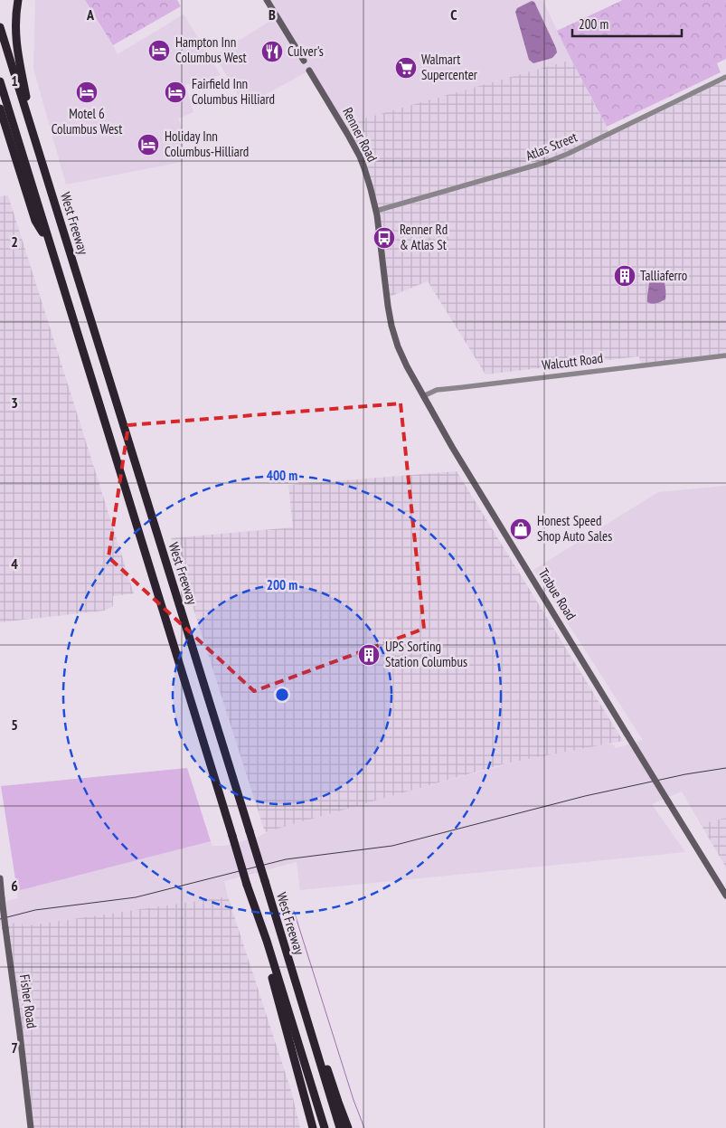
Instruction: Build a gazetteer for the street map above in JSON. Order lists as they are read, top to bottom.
{
  "streets": {
    "highway": ["West Freeway"],
    "main road": ["Renner Road", "Trabue Road", "Fisher Road"],
    "street": ["Atlas Street", "Walcutt Road"]
  },
  "crossings": [
    ["Renner Road", "Atlas Street"],
    ["Renner Road", "Trabue Road"],
    ["Walcutt Road", "Trabue Road"]
  ],
  "places": {
    "hotel": [
      "Hampton Inn Columbus West",
      "Motel 6 Columbus West",
      "Fairfield Inn Columbus Hilliard",
      "Holiday Inn Columbus-Hilliard"
    ],
    "restaurant": ["Culver's"],
    "supermarket": ["Walmart Supercenter"],
    "bus stop": ["Renner Rd & Atlas St"],
    "building": ["Talliaferro", "UPS Sorting Station Columbus"],
    "shop": ["Honest Speed Shop Auto Sales"]
  },
  "scale_bar": "200 m",
  "grid": {
    "columns": ["A", "B", "C"],
    "rows": [
      "1",
      "2",
      "3",
      "4",
      "5",
      "6",
      "7"
    ]
  },
  "rings": ["400 m", "200 m"]
}
